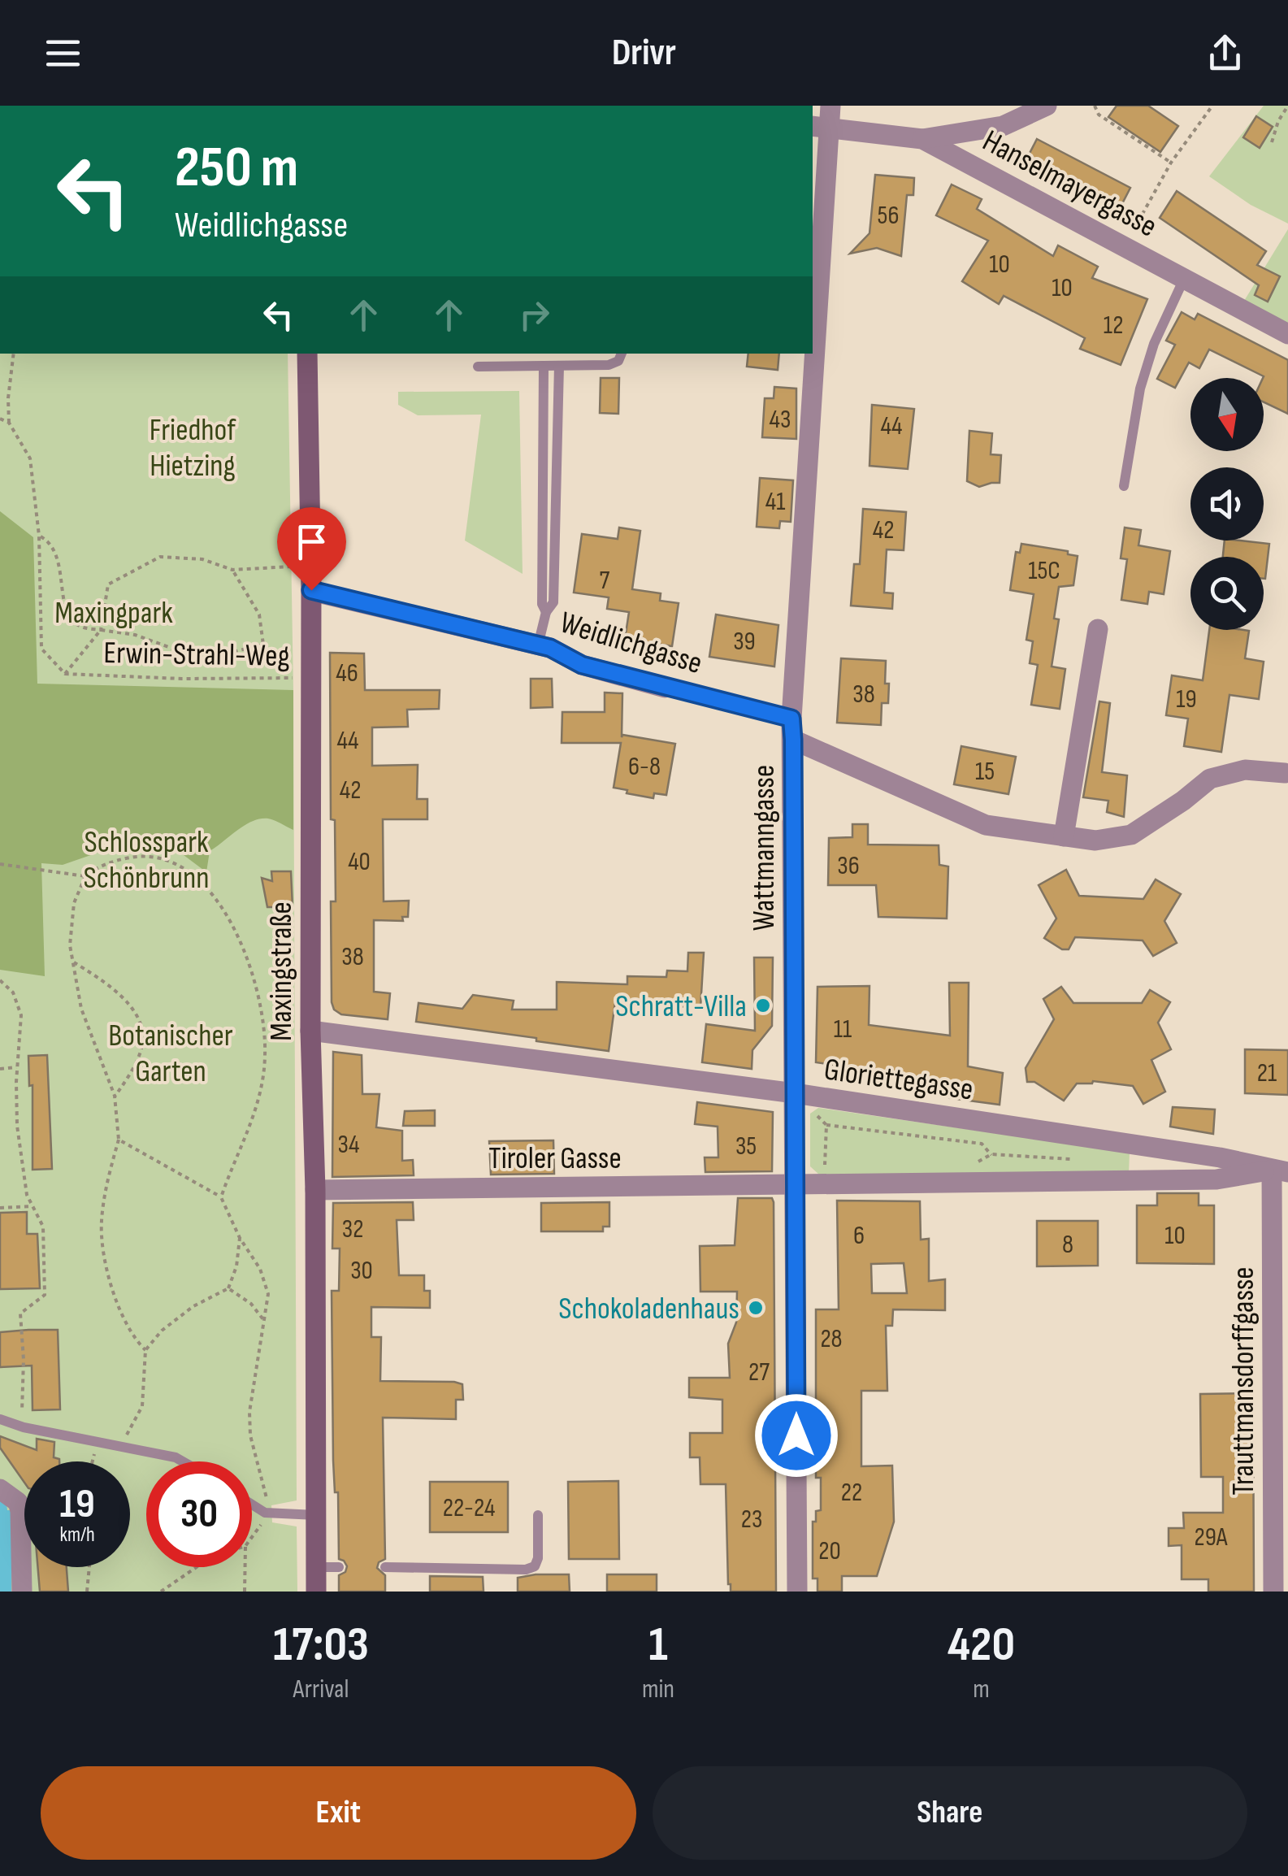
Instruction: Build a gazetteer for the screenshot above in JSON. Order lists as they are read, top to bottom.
{
  "streets": {
    "street": [
      "Hanselmayergasse",
      "Weidlichgasse",
      "Wattmanngasse",
      "Maxingstraße",
      "Gloriettegasse",
      "Tiroler Gasse",
      "Trauttmansdorffgasse"
    ],
    "path": ["Erwin-Strahl-Weg"]
  },
  "crossings": [
    ["Hanselmayergasse", "Wattmanngasse"],
    ["Weidlichgasse", "Wattmanngasse"],
    ["Weidlichgasse", "Maxingstraße"],
    ["Erwin-Strahl-Weg", "Maxingstraße"],
    ["Wattmanngasse", "Gloriettegasse"],
    ["Wattmanngasse", "Tiroler Gasse"],
    ["Maxingstraße", "Gloriettegasse"],
    ["Maxingstraße", "Tiroler Gasse"],
    ["Gloriettegasse", "Trauttmansdorffgasse"]
  ],
  "parks": [
    "Friedhof Hietzing",
    "Maxingpark",
    "Schlosspark Schönbrunn",
    "Botanischer Garten"
  ],
  "places": ["Schratt-Villa", "Schokoladenhaus"],
  "house_numbers": [
    "56",
    "10",
    "10",
    "12",
    "43",
    "44",
    "41",
    "42",
    "15C",
    "7",
    "39",
    "46",
    "38",
    "19",
    "44",
    "6-8",
    "15",
    "42",
    "40",
    "36",
    "38",
    "11",
    "21",
    "34",
    "35",
    "32",
    "6",
    "10",
    "8",
    "30",
    "28",
    "27",
    "22",
    "22-24",
    "23",
    "29A",
    "20"
  ],
  "north": "bottom",
  "page": {
    "header": "Drivr",
    "turn": ["250 m", "Weidlichgasse"],
    "speed": "19 km/h",
    "limit": "30",
    "eta": [
      "17:03",
      "Arrival",
      "1",
      "min",
      "420",
      "m"
    ],
    "buttons": ["Exit", "Share"]
  }
}
